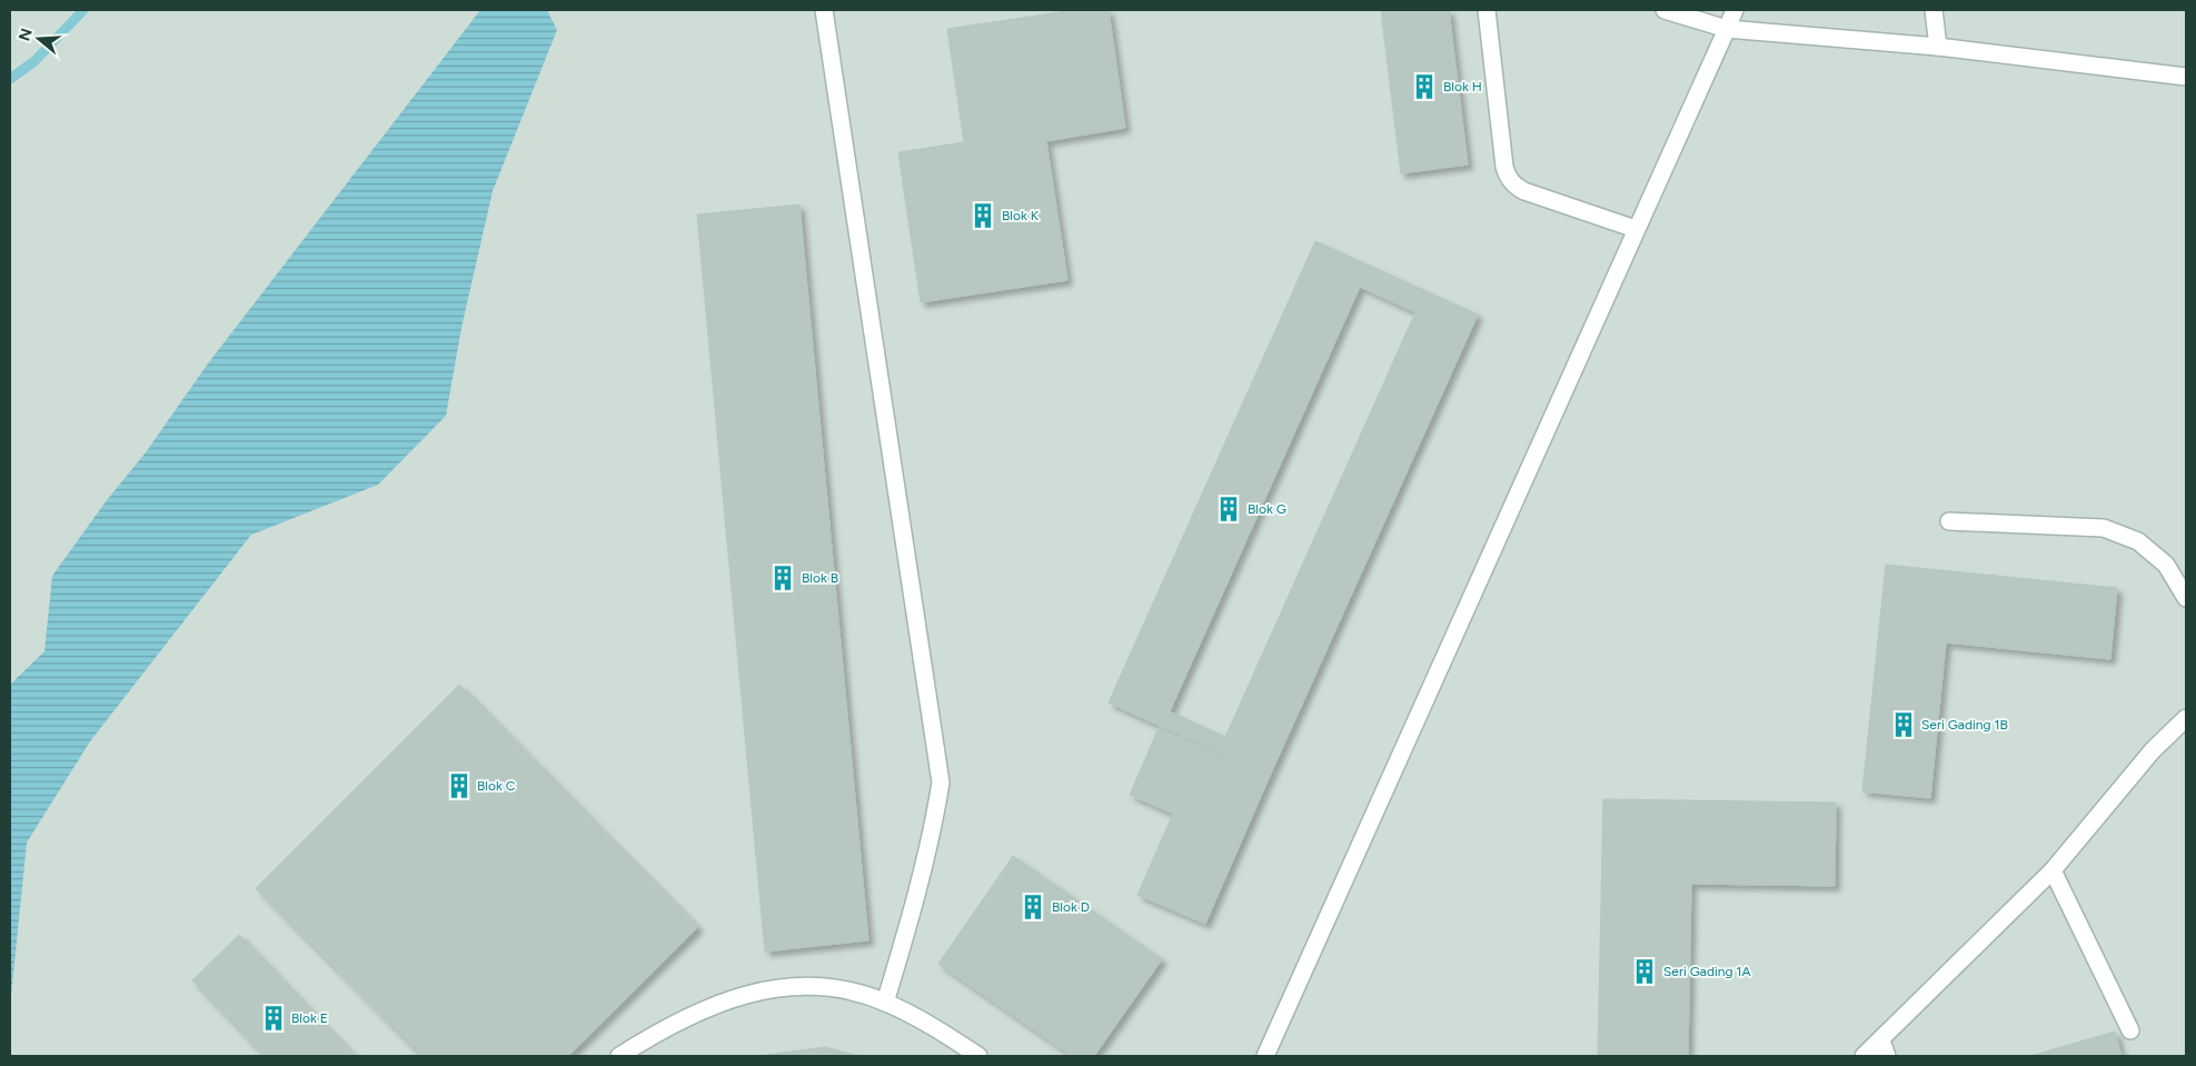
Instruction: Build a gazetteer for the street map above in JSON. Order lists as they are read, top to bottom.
{
  "places": {
    "building": [
      "Blok H",
      "Blok K",
      "Blok G",
      "Blok B",
      "Seri Gading 1B",
      "Blok C",
      "Blok D",
      "Seri Gading 1A",
      "Blok E"
    ]
  },
  "north": "left"
}
